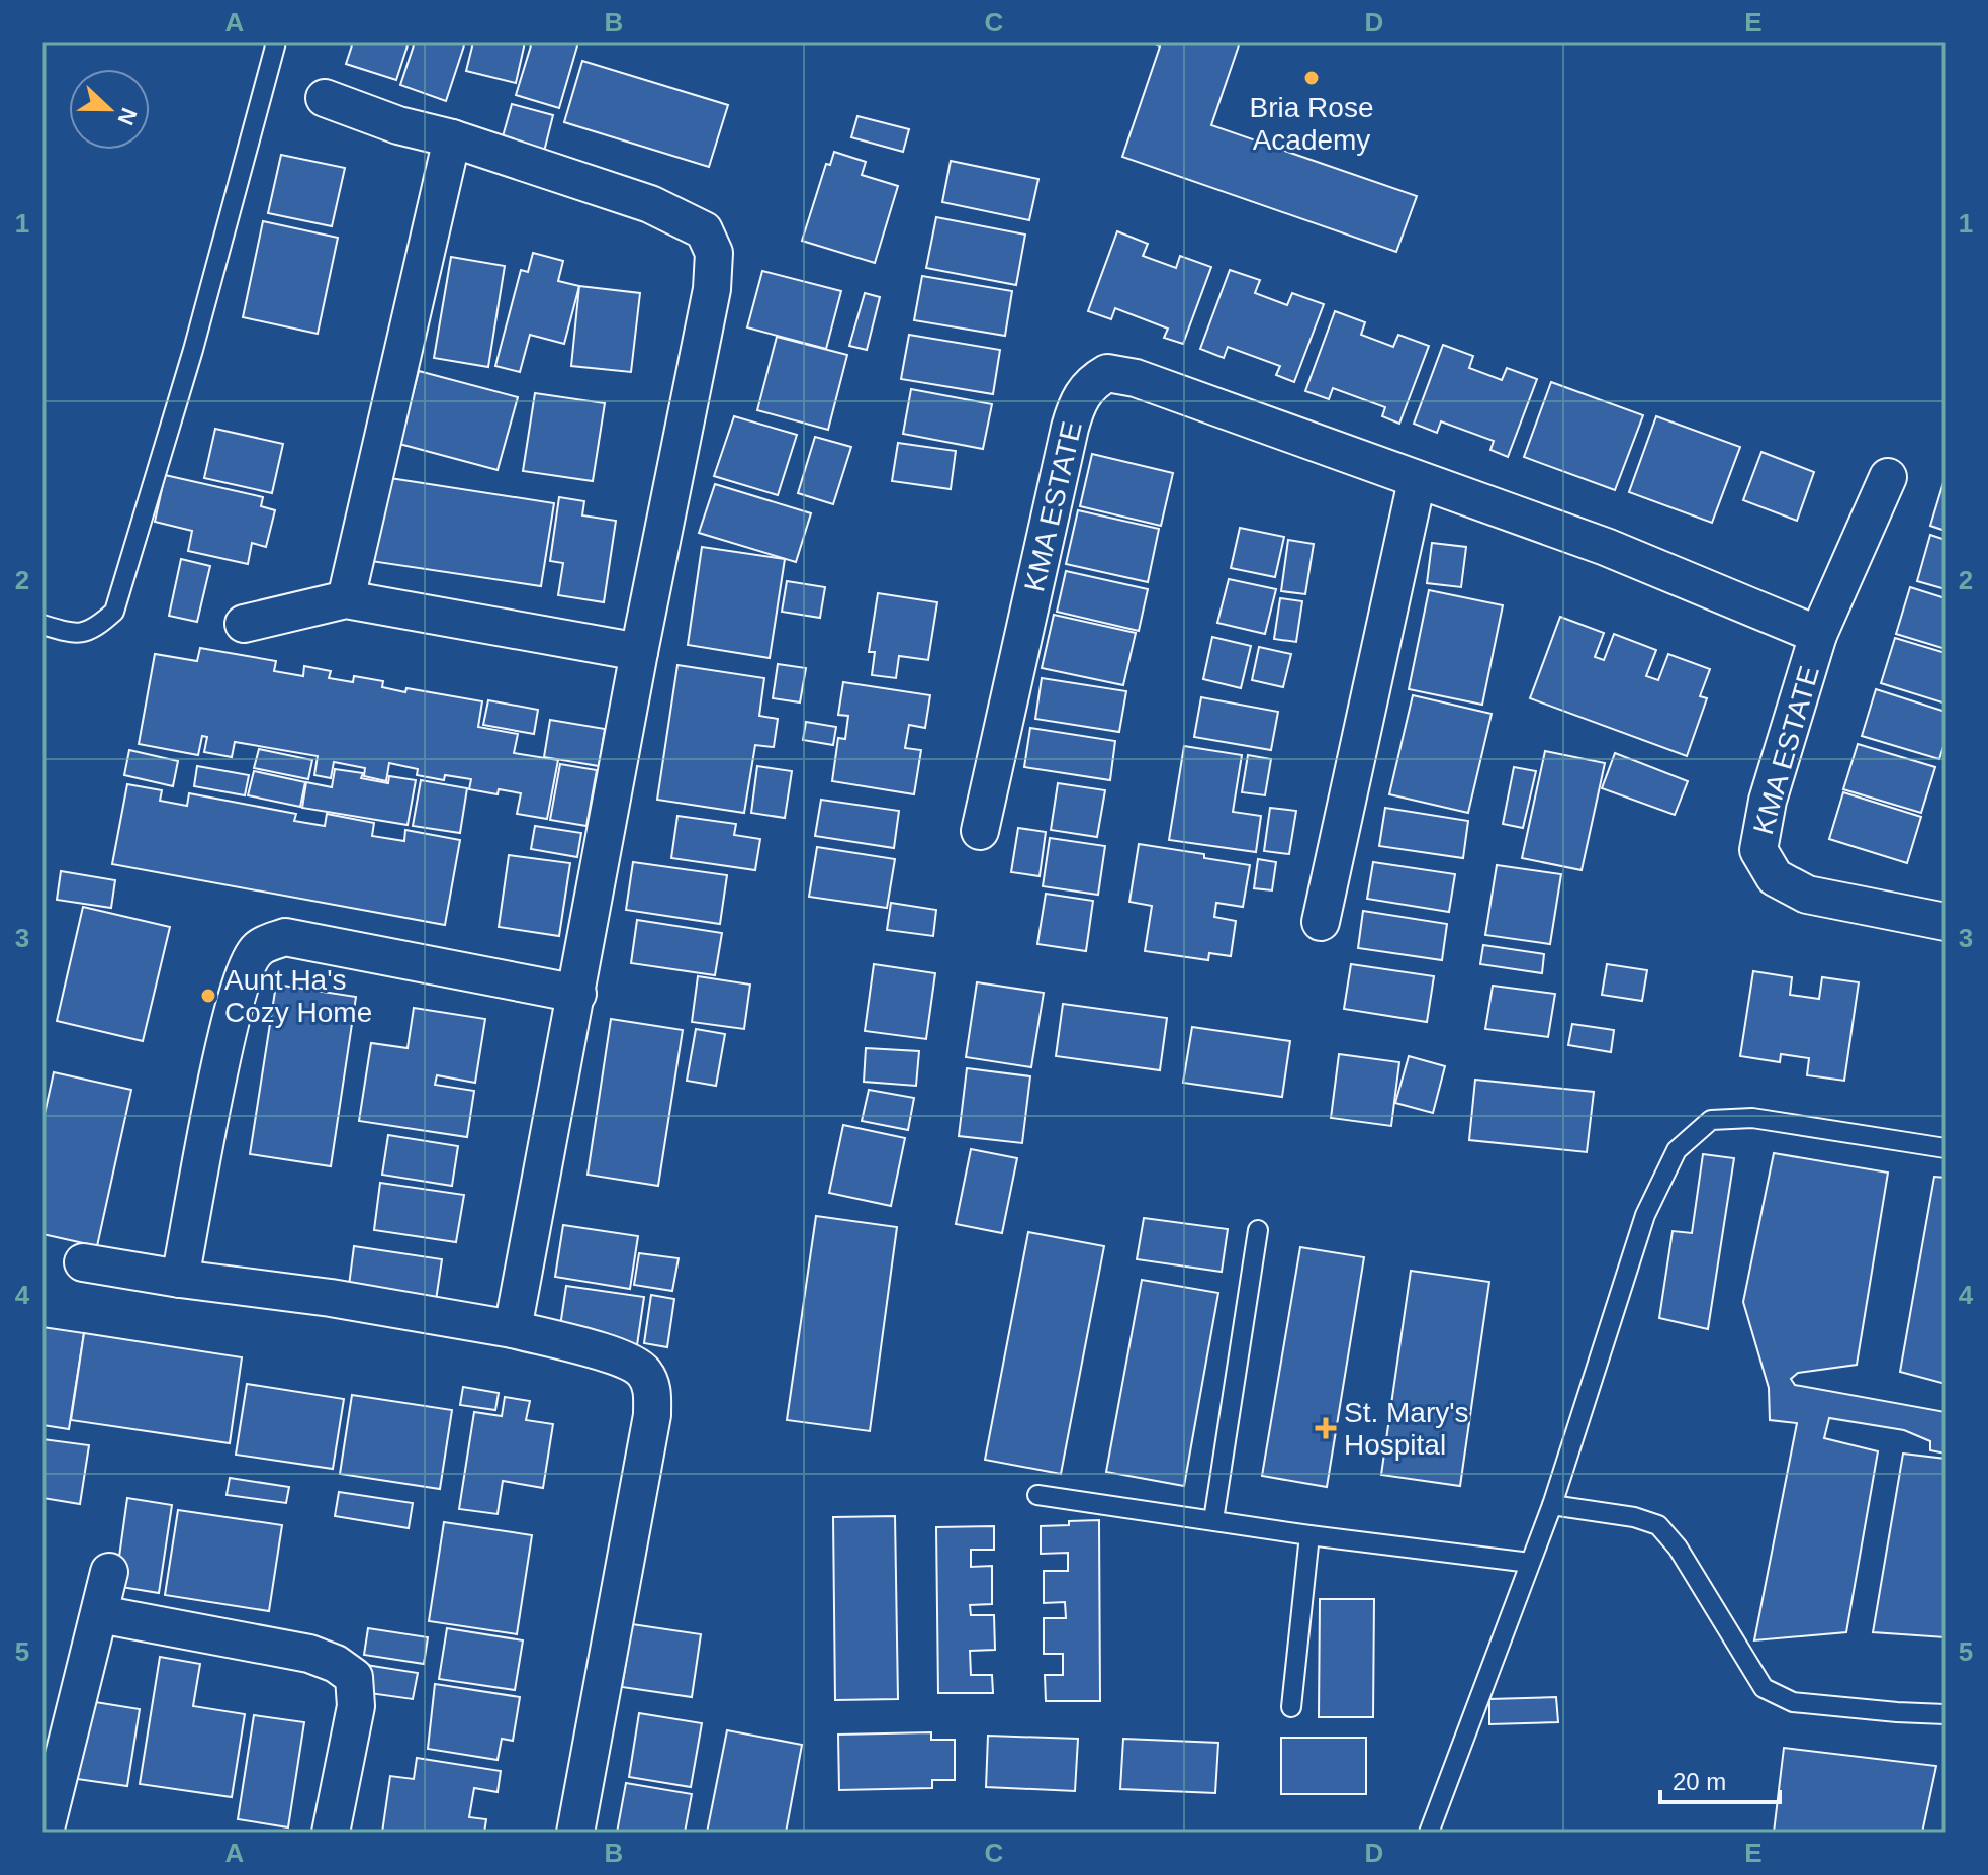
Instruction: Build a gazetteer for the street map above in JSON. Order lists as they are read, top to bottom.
{
  "streets": {
    "street": ["KMA ESTATE"]
  },
  "places": {
    "other": ["Bria Rose Academy", "Aunt Ha's Cozy Home"],
    "health": ["St. Mary's Hospital"]
  },
  "scale_bar": "20 m",
  "north": "right",
  "grid": {
    "columns": [
      "A",
      "B",
      "C",
      "D",
      "E"
    ],
    "rows": [
      "1",
      "2",
      "3",
      "4",
      "5"
    ]
  }
}
